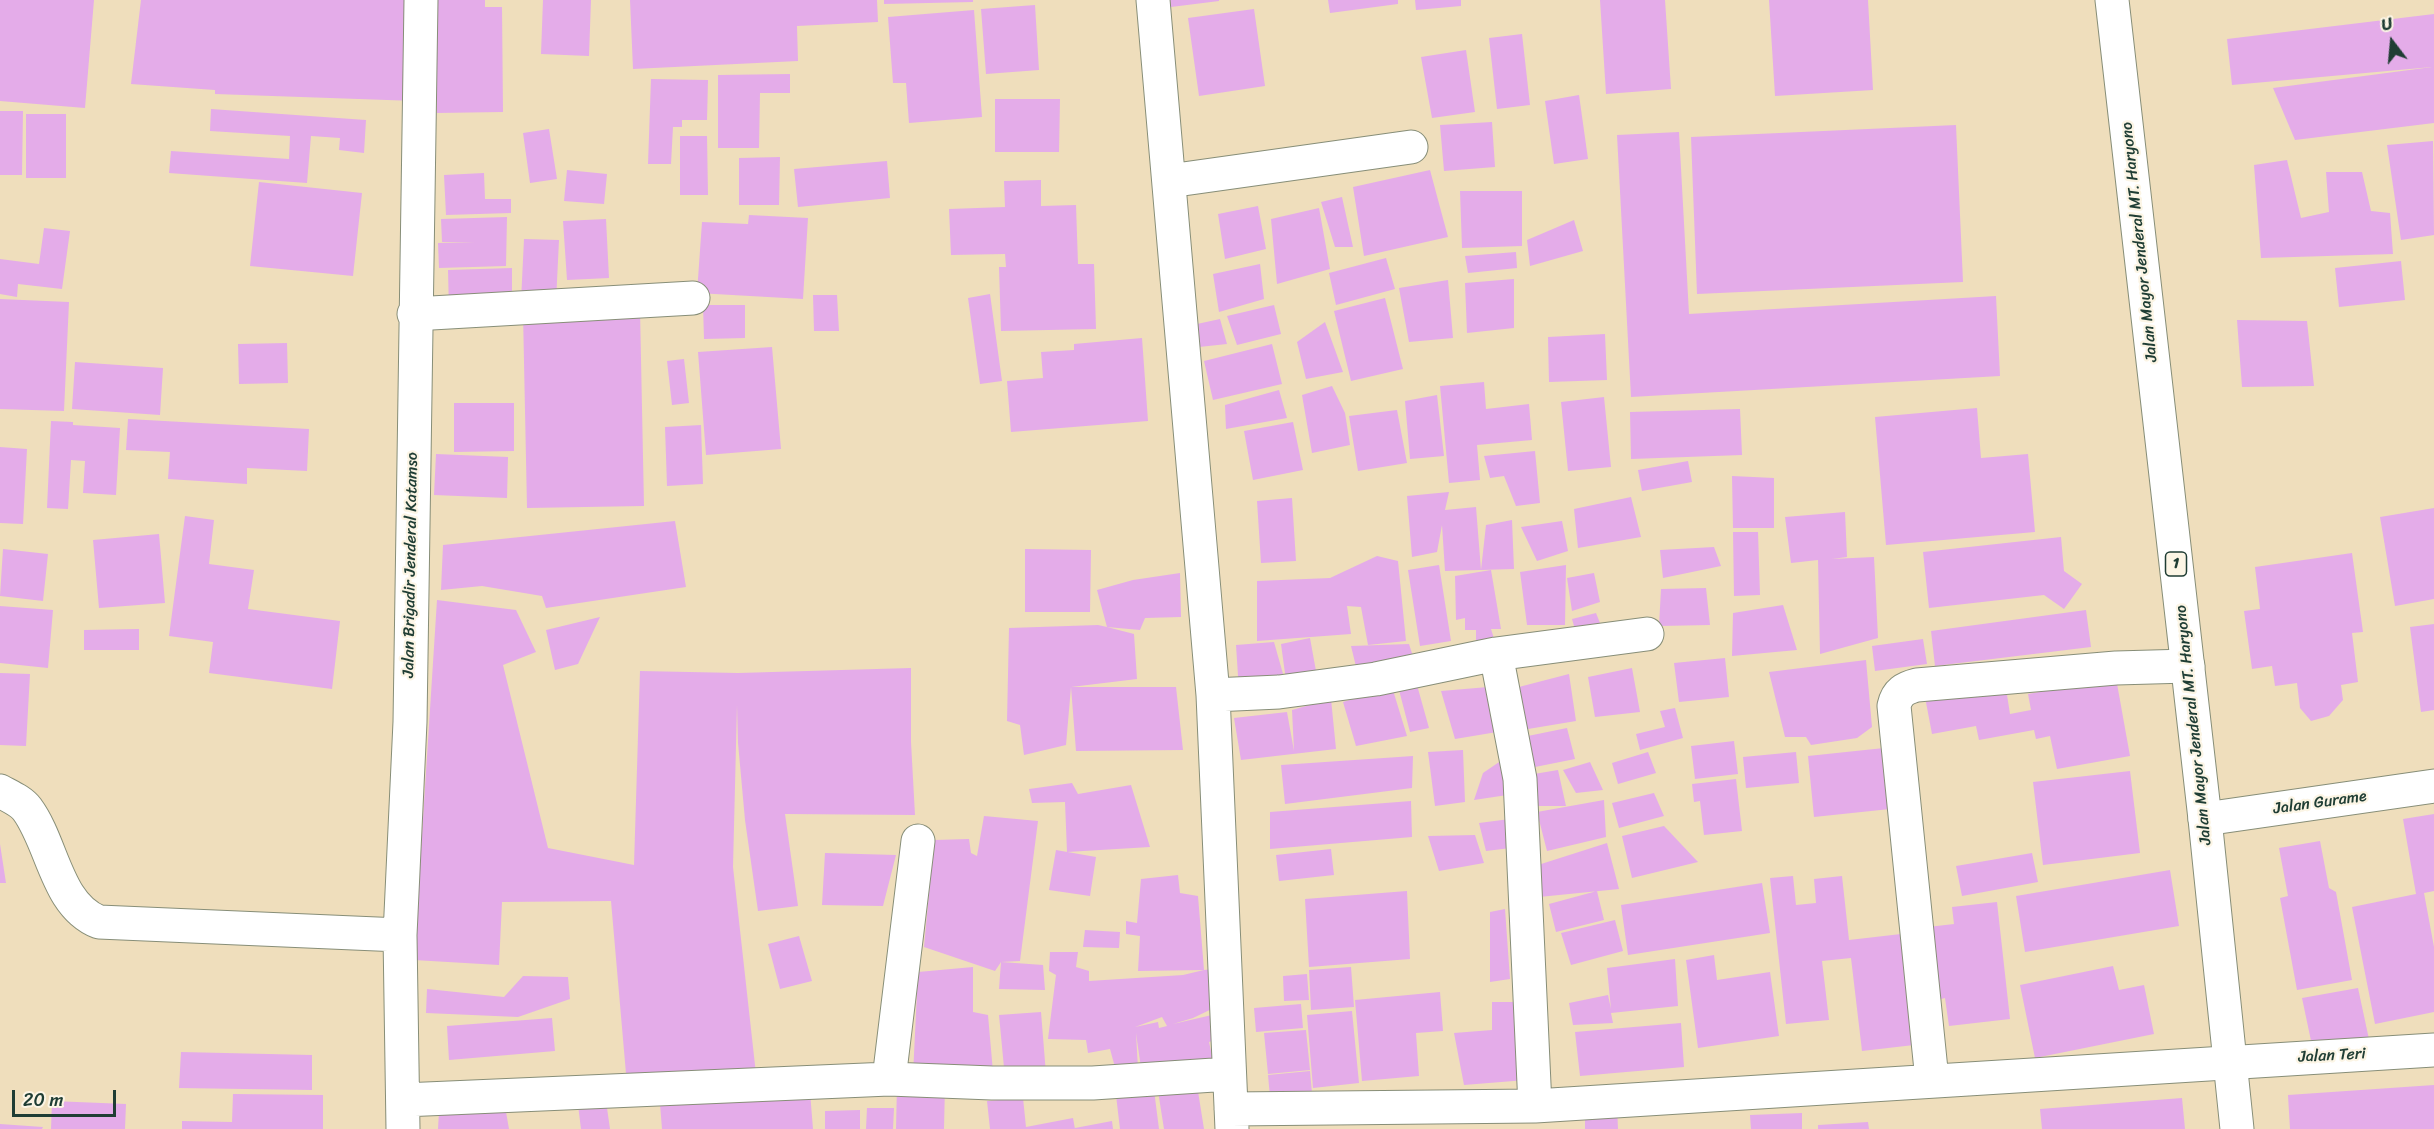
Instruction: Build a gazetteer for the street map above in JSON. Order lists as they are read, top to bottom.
{
  "streets": {
    "main road": [
      "Jalan Mayor Jenderal MT. Haryono",
      "1",
      "Jalan Brigadir Jenderal Katamso",
      "Jalan Gurame",
      "Jalan Teri"
    ]
  },
  "crossings": [
    ["Jalan Mayor Jenderal MT. Haryono", "Jalan Gurame"],
    ["Jalan Mayor Jenderal MT. Haryono", "Jalan Teri"]
  ],
  "scale_bar": "20 m",
  "north": "top"
}
